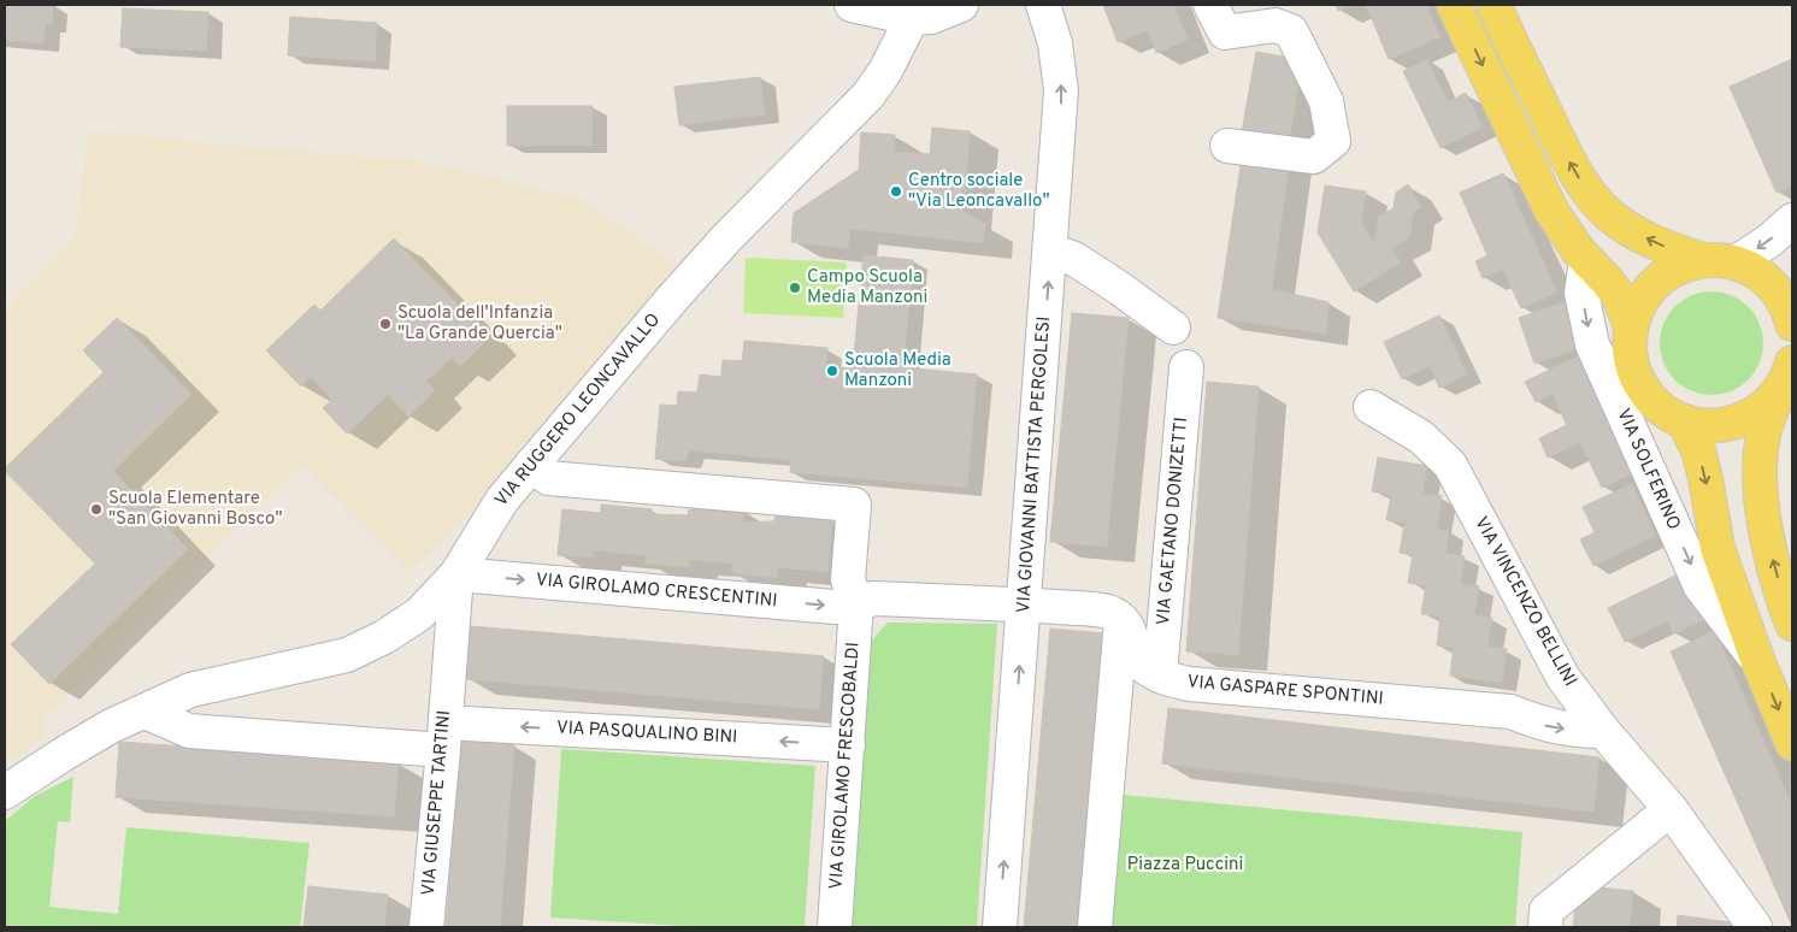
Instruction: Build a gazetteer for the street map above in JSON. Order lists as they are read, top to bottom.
{
  "streets": {
    "main road": ["VIA SOLFERINO"],
    "street": [
      "VIA RUGGERO LEONCAVALLO",
      "VIA GIOVANNI BATTISTA PERGOLESI",
      "VIA GAETANO DONIZETTI",
      "VIA GIROLAMO CRESCENTINI",
      "VIA VINCENZO BELLINI",
      "VIA GASPARE SPONTINI",
      "VIA PASQUALINO BINI",
      "VIA GIROLAMO FRESCOBALDI",
      "VIA GIUSEPPE TARTINI"
    ]
  },
  "crossings": [
    ["VIA RUGGERO LEONCAVALLO", "VIA GIROLAMO CRESCENTINI"],
    ["VIA RUGGERO LEONCAVALLO", "VIA PASQUALINO BINI"],
    ["VIA RUGGERO LEONCAVALLO", "VIA GIROLAMO FRESCOBALDI"],
    ["VIA RUGGERO LEONCAVALLO", "VIA GIUSEPPE TARTINI"],
    ["VIA GAETANO DONIZETTI", "VIA GASPARE SPONTINI"],
    ["VIA GIROLAMO CRESCENTINI", "VIA GIROLAMO FRESCOBALDI"],
    ["VIA GIROLAMO CRESCENTINI", "VIA GIUSEPPE TARTINI"],
    ["VIA VINCENZO BELLINI", "VIA GASPARE SPONTINI"],
    ["VIA PASQUALINO BINI", "VIA GIROLAMO FRESCOBALDI"],
    ["VIA PASQUALINO BINI", "VIA GIUSEPPE TARTINI"]
  ],
  "one_way": ["VIA GIROLAMO CRESCENTINI", "VIA PASQUALINO BINI"],
  "parks": ["Piazza Puccini"],
  "places": [
    "Centro sociale \"Via Leoncavallo\"",
    "Campo Scuola Media Manzoni",
    "Scuola dell'Infanzia \"La Grande Quercia\"",
    "Scuola Media Manzoni",
    "Scuola Elementare \"San Giovanni Bosco\""
  ]
}
